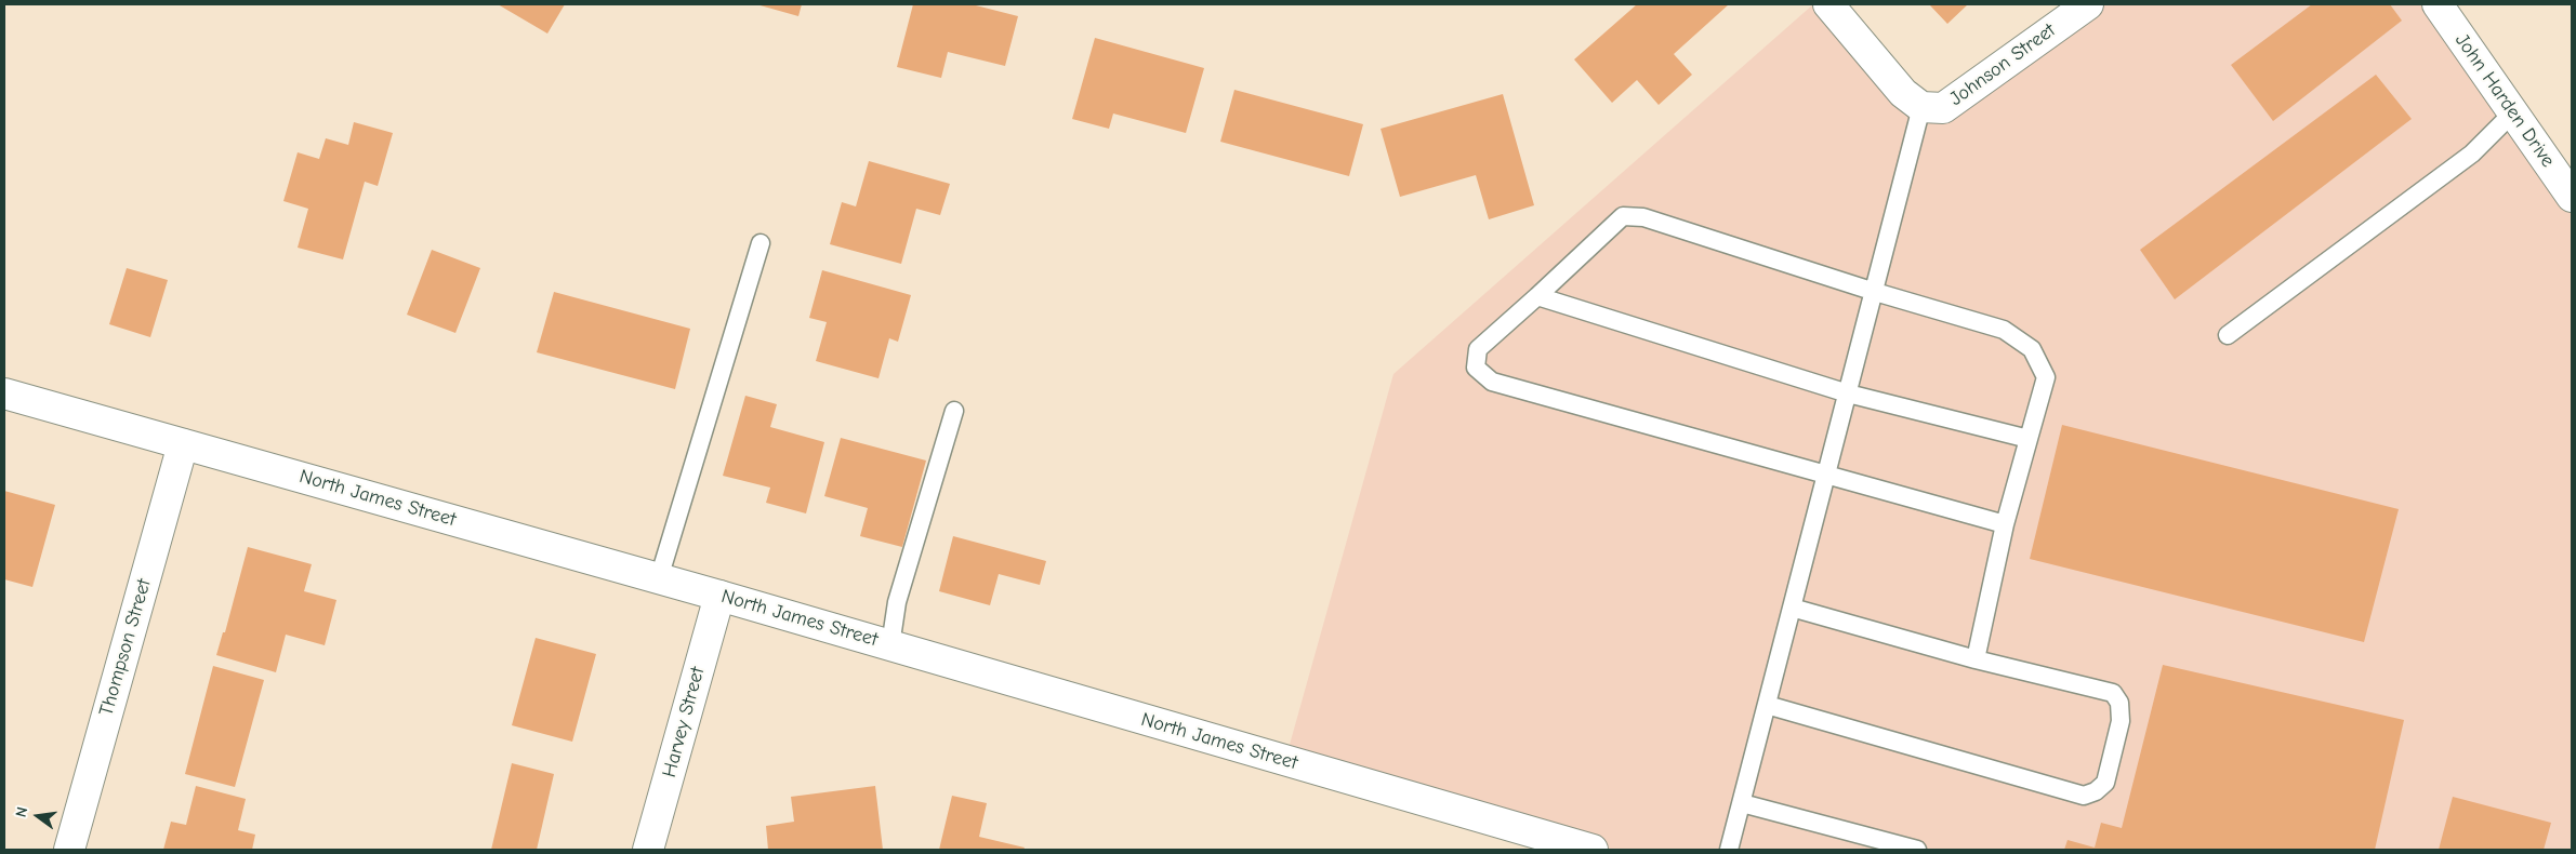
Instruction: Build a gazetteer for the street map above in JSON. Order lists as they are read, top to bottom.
{
  "streets": {
    "street": [
      "Johnson Street",
      "John Harden Drive",
      "North James Street",
      "Thompson Street",
      "Harvey Street"
    ]
  },
  "crossings": [
    ["North James Street", "Thompson Street"],
    ["North James Street", "Harvey Street"]
  ],
  "north": "left"
}
